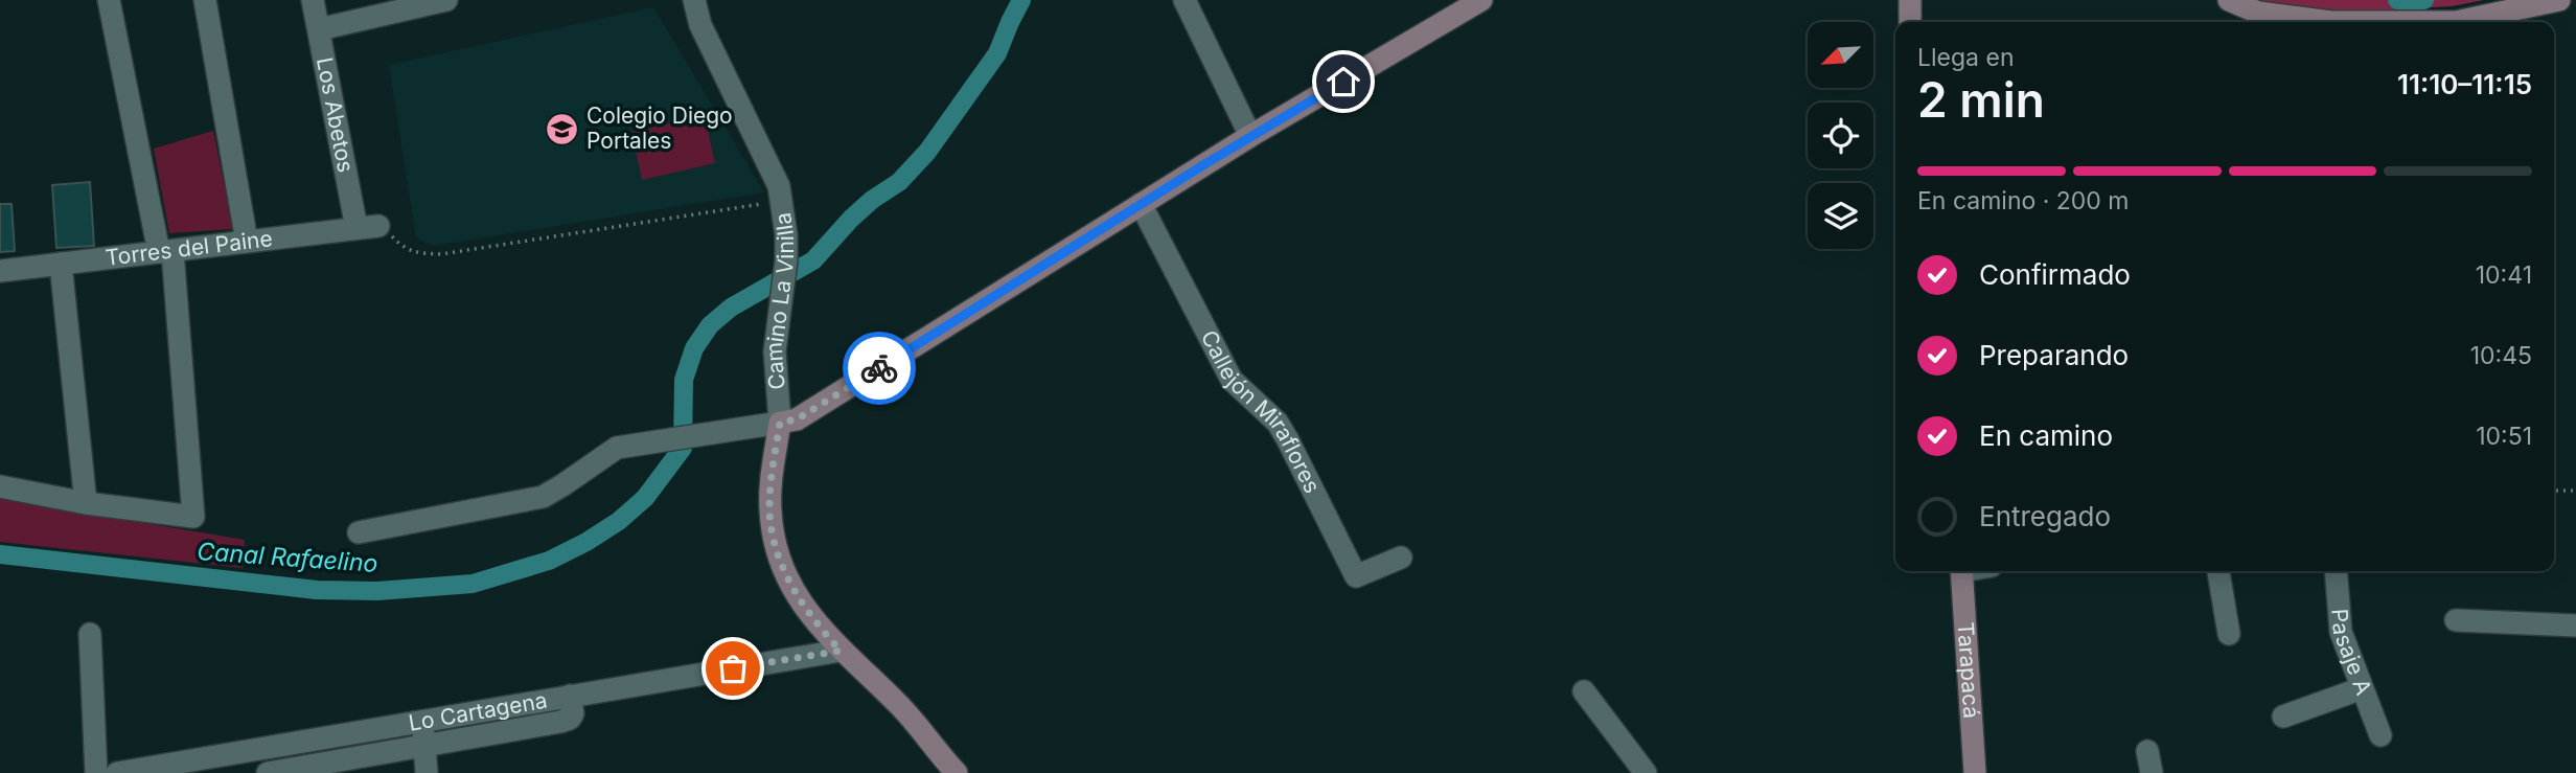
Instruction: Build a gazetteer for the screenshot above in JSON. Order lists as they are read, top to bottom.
{
  "streets": {
    "street": [
      "Los Abetos",
      "Torres del Paine",
      "Camino La Vinilla",
      "Callejón Miraflores",
      "Pasaje A",
      "Tarapacá",
      "Lo Cartagena"
    ]
  },
  "crossings": [
    ["Los Abetos", "Torres del Paine"],
    ["Camino La Vinilla", "Lo Cartagena"]
  ],
  "water": ["Canal Rafaelino"],
  "places": {
    "school or university": ["Colegio Diego Portales"]
  },
  "north": "bottom left",
  "page": {
    "heading": ["2 min", "Llega en", "11:10–11:15"],
    "bar": "En camino · 200 m",
    "list": [
      ["Confirmado", "10:41"],
      ["Preparando", "10:45"],
      ["En camino", "10:51"],
      "Entregado"
    ]
  }
}
